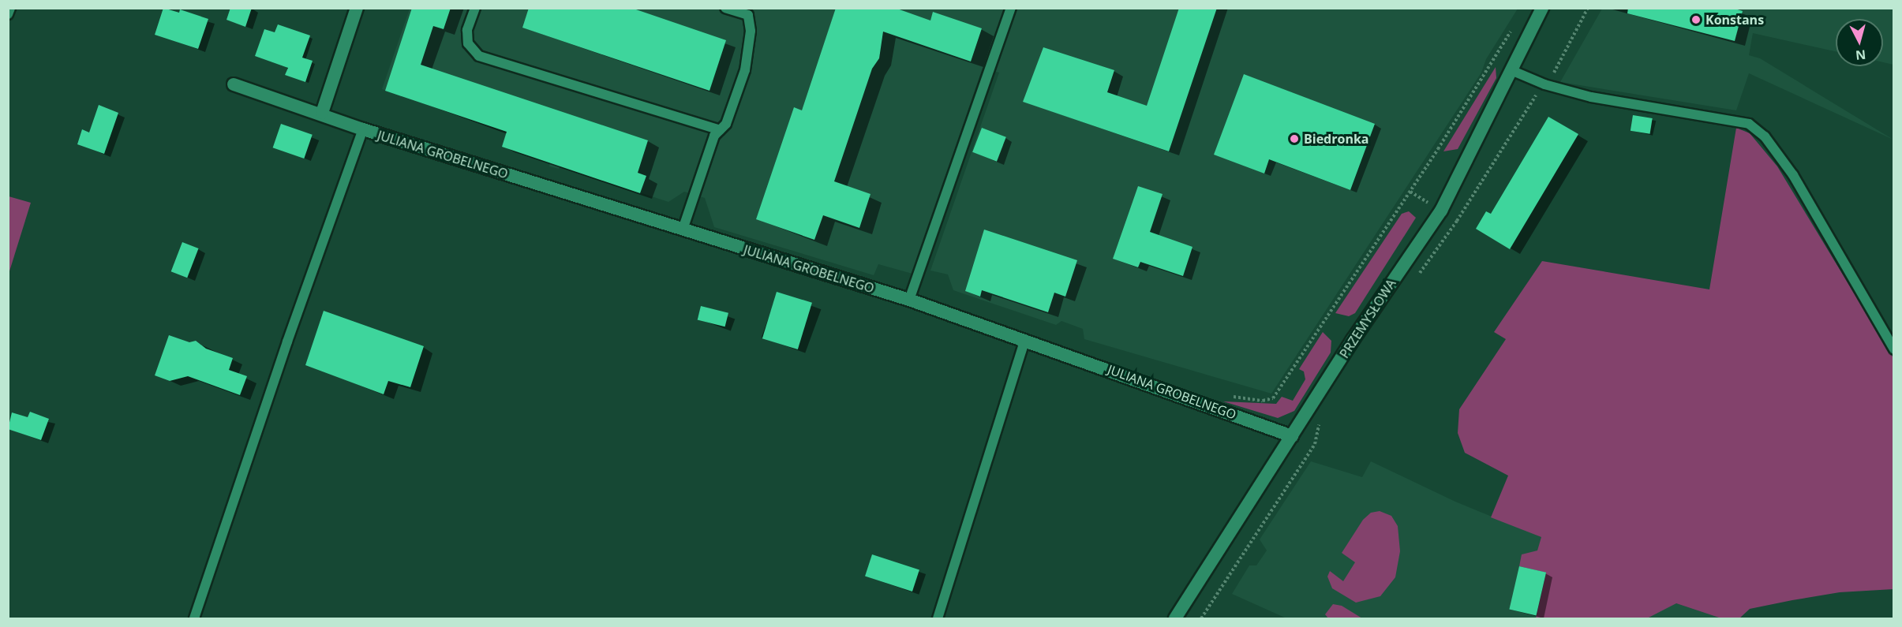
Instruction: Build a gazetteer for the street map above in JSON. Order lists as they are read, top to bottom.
{
  "streets": {
    "street": ["JULIANA GROBELNEGO", "PRZEMYSŁOWA"]
  },
  "crossings": [
    ["JULIANA GROBELNEGO", "PRZEMYSŁOWA"]
  ],
  "places": ["Konstans", "Biedronka"],
  "north": "bottom"
}
